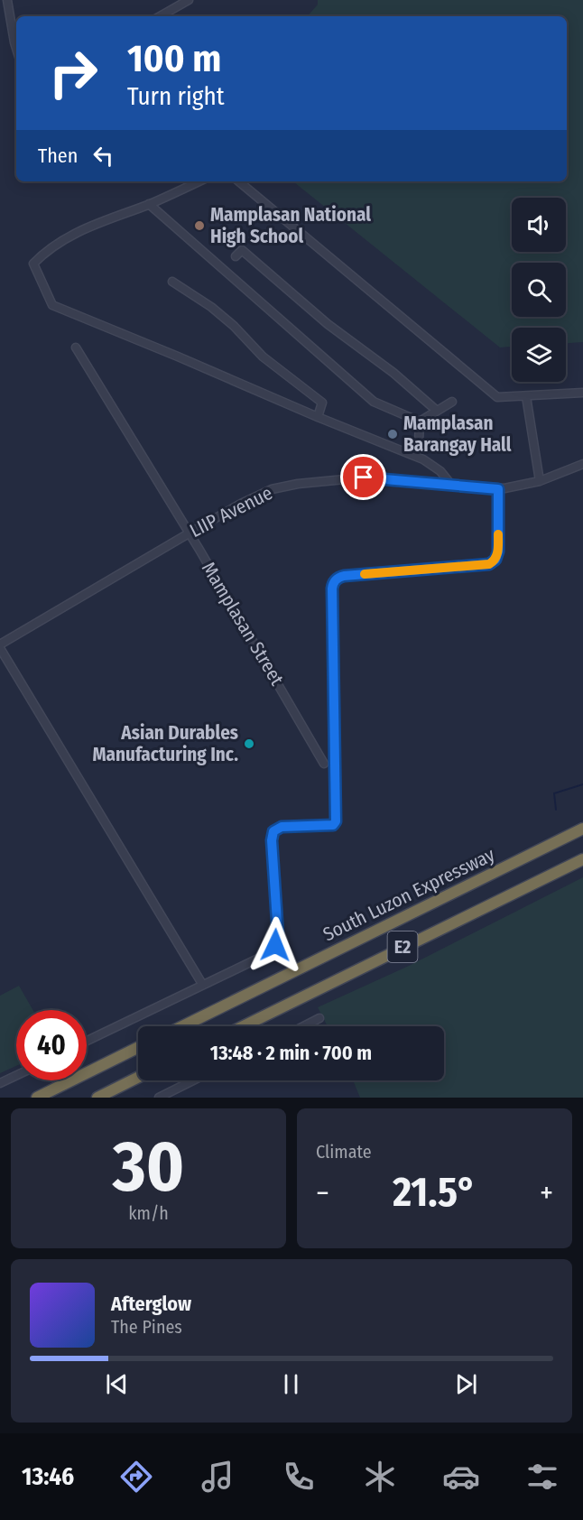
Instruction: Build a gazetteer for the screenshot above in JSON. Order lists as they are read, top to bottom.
{
  "streets": {
    "highway": ["South Luzon Expressway", "E2"],
    "street": ["LIIP Avenue", "Mamplasan Street"]
  },
  "crossings": [
    ["LIIP Avenue", "Mamplasan Street"]
  ],
  "places": ["Mamplasan National High School", "Mamplasan Barangay Hall", "Asian Durables Manufacturing Inc."],
  "page": {
    "turn": ["100 m", "Turn right"],
    "then": "Then",
    "limit": "40",
    "trip": "13:48 · 2 min · 700 m",
    "tile": [
      ["30", "km/h"],
      "Climate"
    ],
    "heat": ["−", "21.5°", "+"],
    "song": ["Afterglow", "The Pines"],
    "tabs": "13:46"
  }
}
